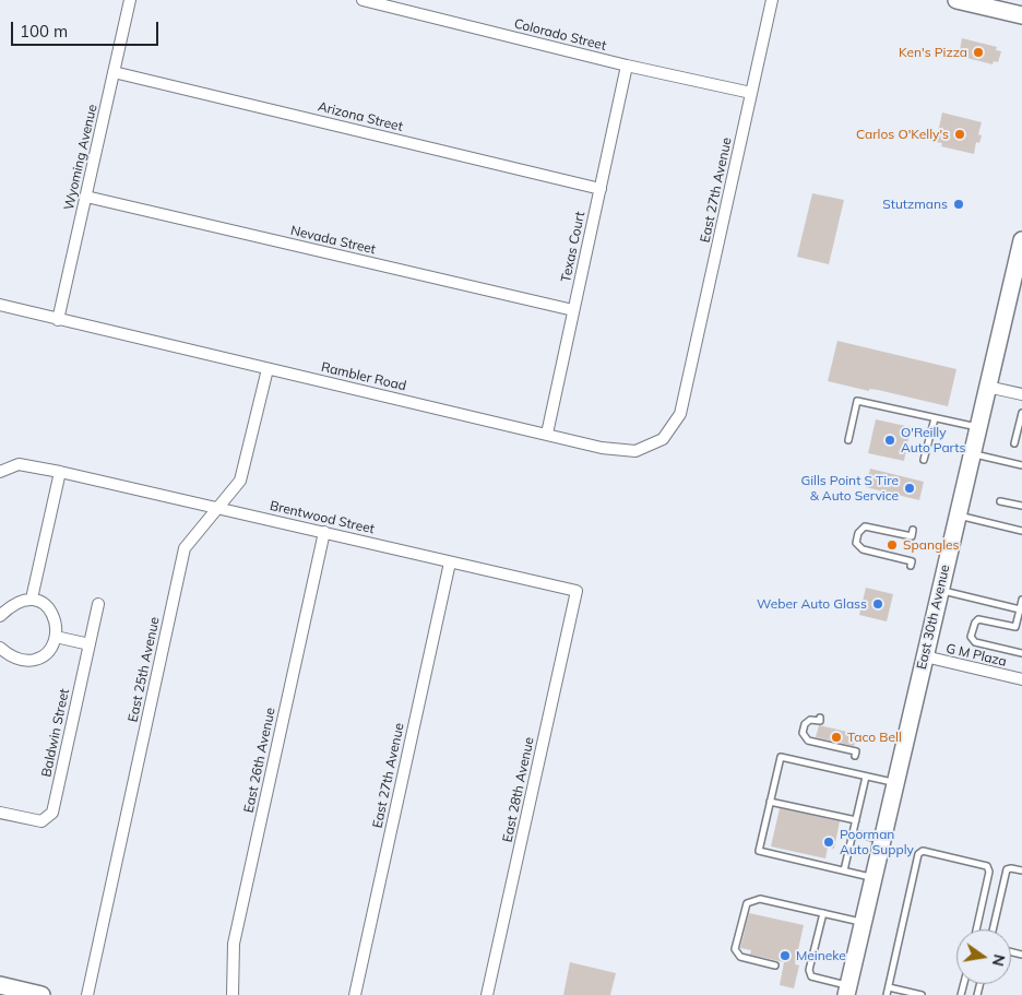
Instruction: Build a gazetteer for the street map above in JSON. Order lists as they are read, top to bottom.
{
  "streets": {
    "main road": ["East 30th Avenue"],
    "street": [
      "Colorado Street",
      "Arizona Street",
      "Wyoming Avenue",
      "East 27th Avenue",
      "Nevada Street",
      "Texas Court",
      "Rambler Road",
      "Brentwood Street",
      "G M Plaza",
      "East 25th Avenue",
      "Baldwin Street",
      "East 26th Avenue",
      "East 28th Avenue"
    ]
  },
  "crossings": [
    ["Colorado Street", "East 27th Avenue"],
    ["Colorado Street", "Texas Court"],
    ["Arizona Street", "Wyoming Avenue"],
    ["Arizona Street", "Texas Court"],
    ["Wyoming Avenue", "Nevada Street"],
    ["Wyoming Avenue", "Rambler Road"],
    ["East 27th Avenue", "Rambler Road"],
    ["East 27th Avenue", "Brentwood Street"],
    ["Nevada Street", "Texas Court"],
    ["Texas Court", "Rambler Road"],
    ["Rambler Road", "East 25th Avenue"],
    ["Brentwood Street", "East 25th Avenue"],
    ["Brentwood Street", "East 26th Avenue"],
    ["Brentwood Street", "East 28th Avenue"],
    ["East 30th Avenue", "G M Plaza"]
  ],
  "places": [
    "Ken's Pizza",
    "Carlos O'Kelly's",
    "Stutzmans",
    "O'Reilly Auto Parts",
    "Gills Point S Tire & Auto Service",
    "Spangles",
    "Weber Auto Glass",
    "Taco Bell",
    "Poorman Auto Supply",
    "Meineke"
  ],
  "scale_bar": "100 m",
  "north": "right"
}
